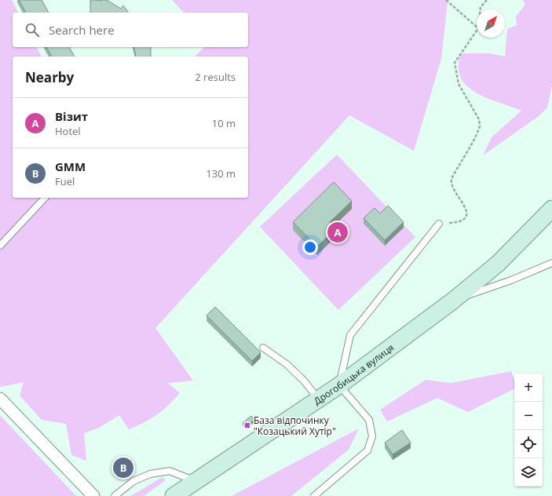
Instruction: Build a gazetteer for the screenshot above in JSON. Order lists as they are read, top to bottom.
{
  "streets": {
    "main road": ["Дрогобицька вулиця"]
  },
  "places": {
    "transit": ["База відпочинку \"Козацький Хутір\""]
  },
  "north": "top right",
  "page": {
    "search": "Search here",
    "heading": ["Nearby", "2 results"],
    "list": [
      {
        "mark": "A",
        "name": "Візит",
        "note": "Hotel",
        "value": "10 m"
      },
      {
        "mark": "B",
        "name": "GMM",
        "note": "Fuel",
        "value": "130 m"
      }
    ],
    "pins": ["A", "B"],
    "map_buttons": ["+", "−"]
  }
}
